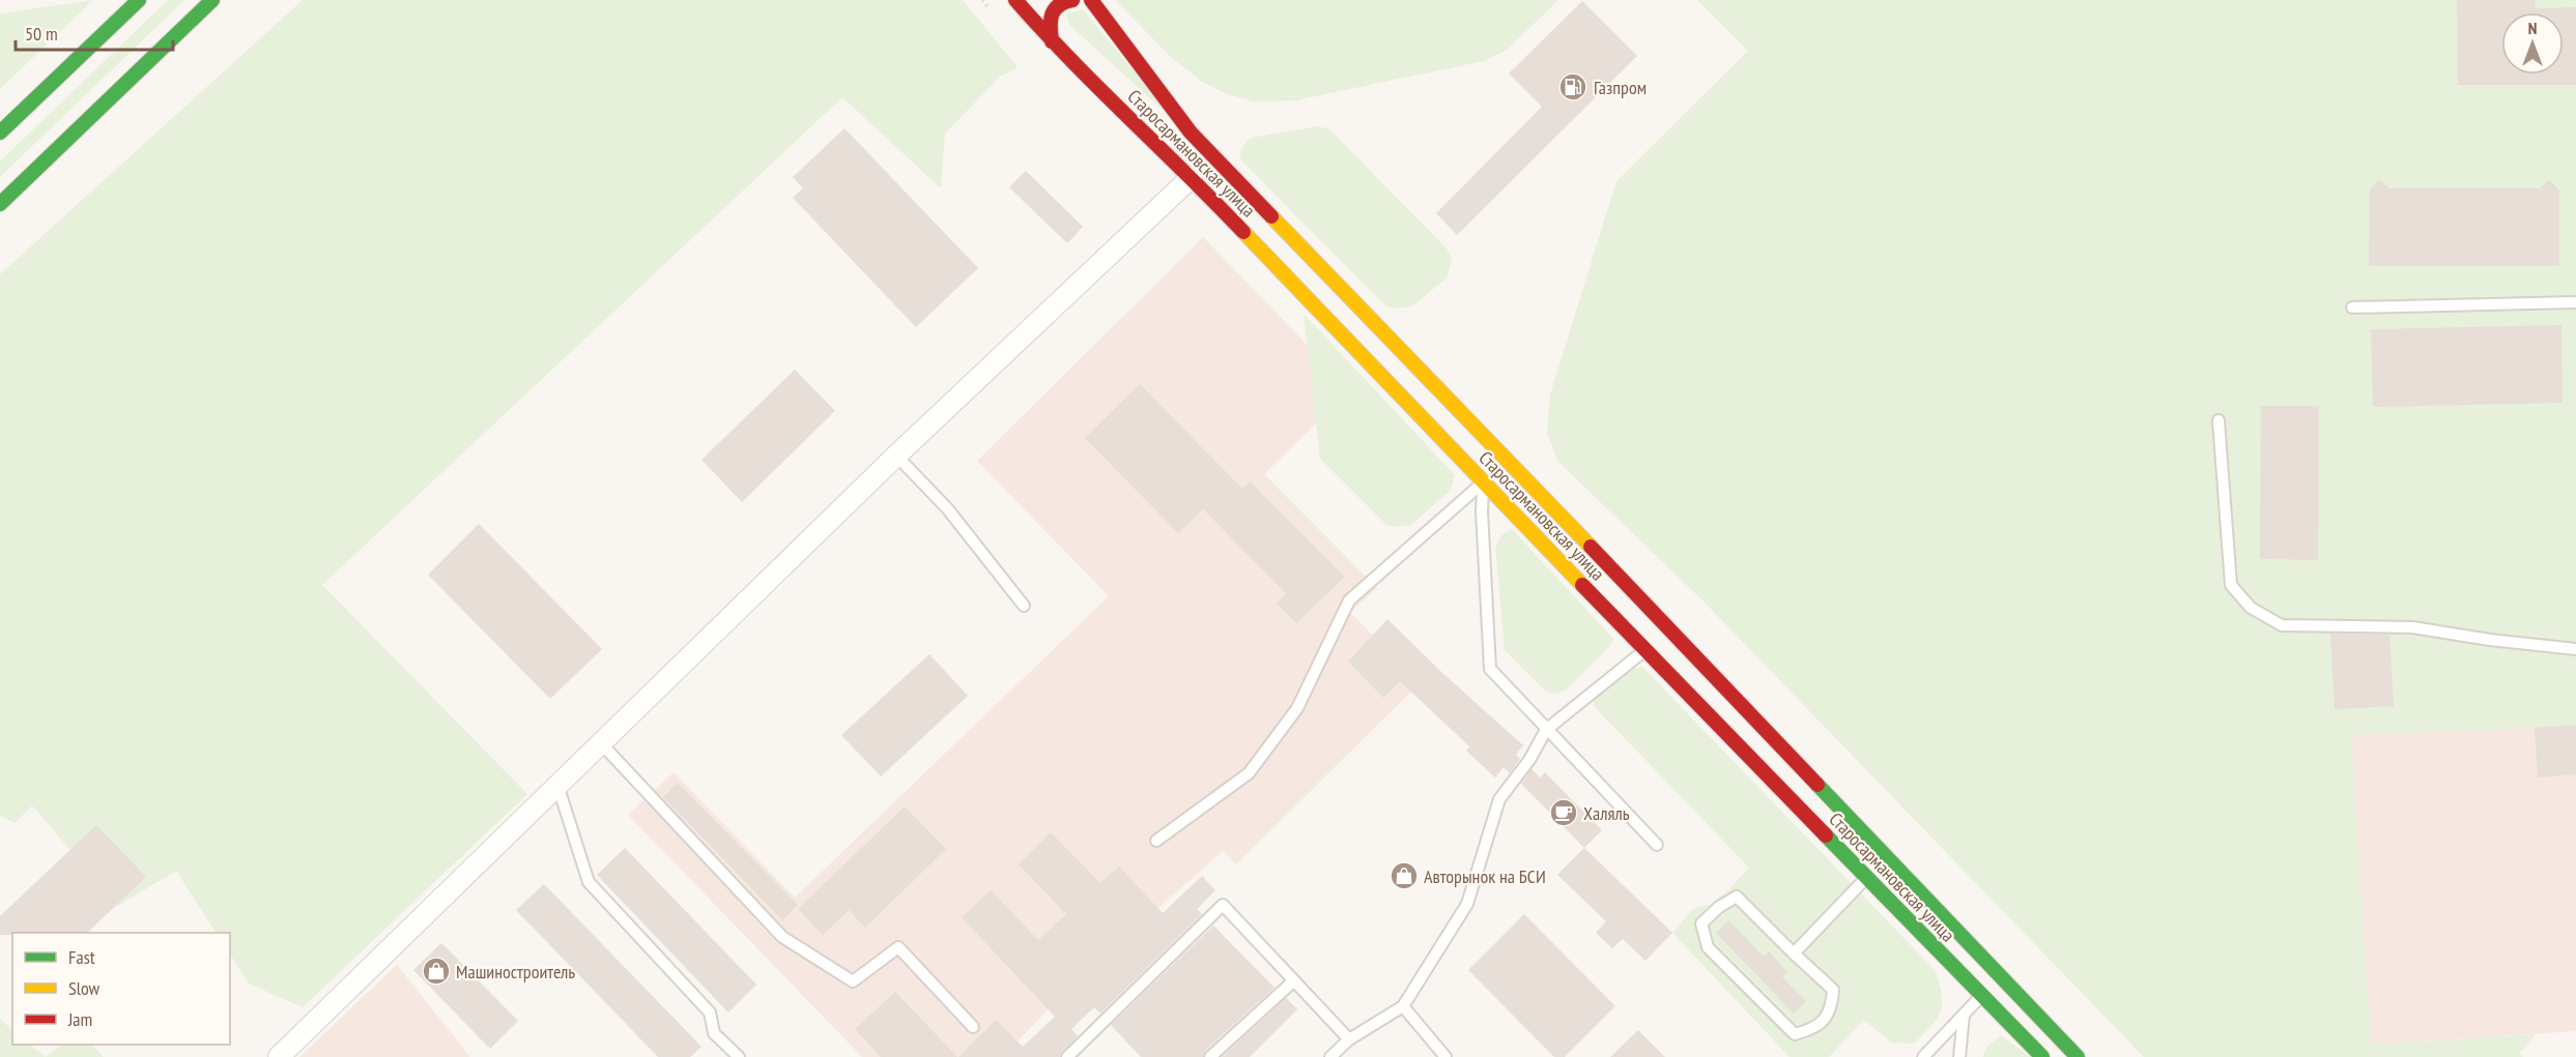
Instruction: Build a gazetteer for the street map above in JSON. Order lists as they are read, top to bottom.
{
  "streets": {
    "main road": ["Старосармановская улица"]
  },
  "places": {
    "fuel station": ["Газпром"],
    "cafe": ["Халяль"],
    "shop": ["Авторынок на БСИ", "Машиностроитель"]
  },
  "legend": ["Fast", "Slow", "Jam"],
  "scale_bar": "50 m",
  "north": "top"
}
